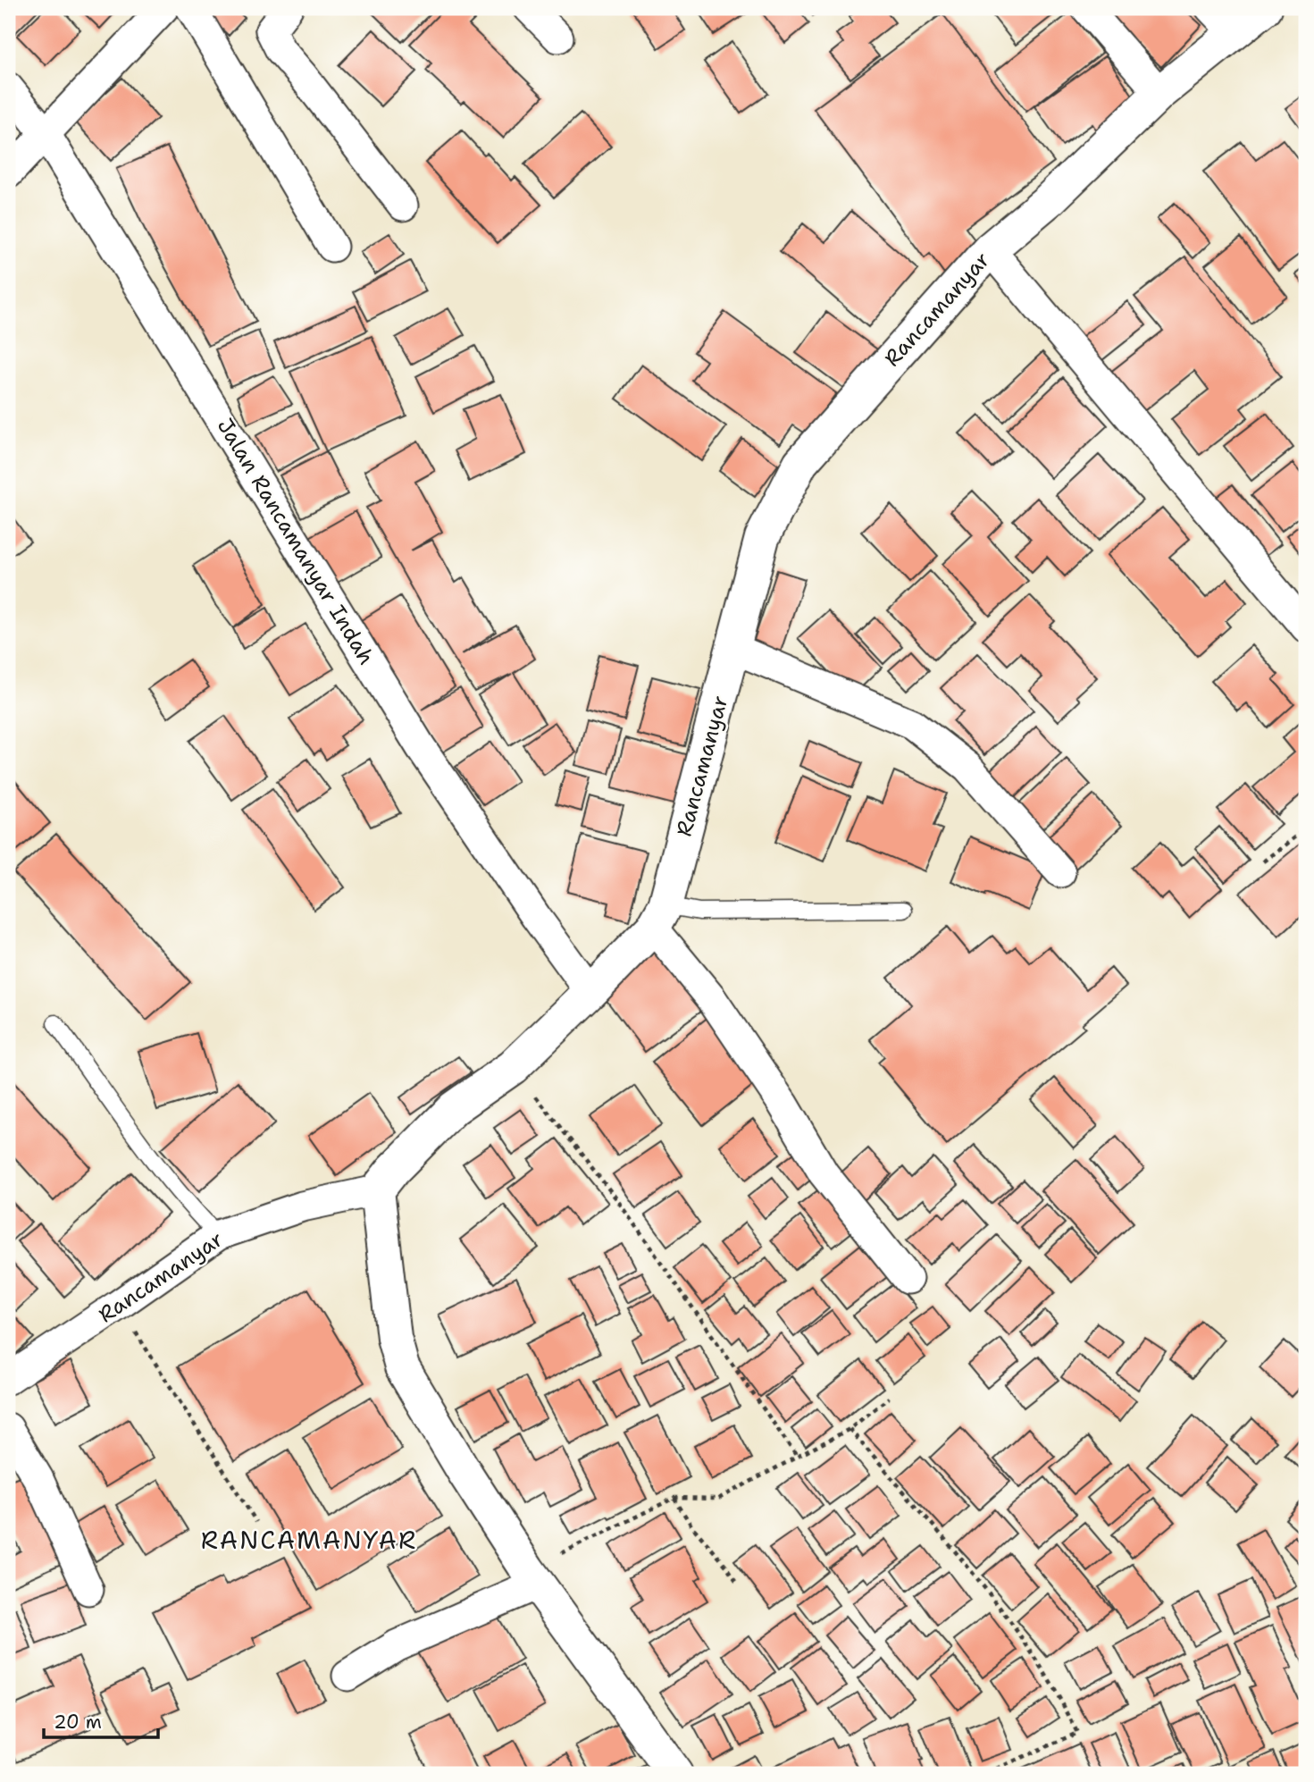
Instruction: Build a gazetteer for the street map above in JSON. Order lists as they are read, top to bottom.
{
  "streets": {
    "street": ["Rancamanyar", "Jalan Rancamanyar Indah"]
  },
  "crossings": [
    ["Rancamanyar", "Jalan Rancamanyar Indah"]
  ],
  "districts": ["RANCAMANYAR"],
  "scale_bar": "20 m"
}
